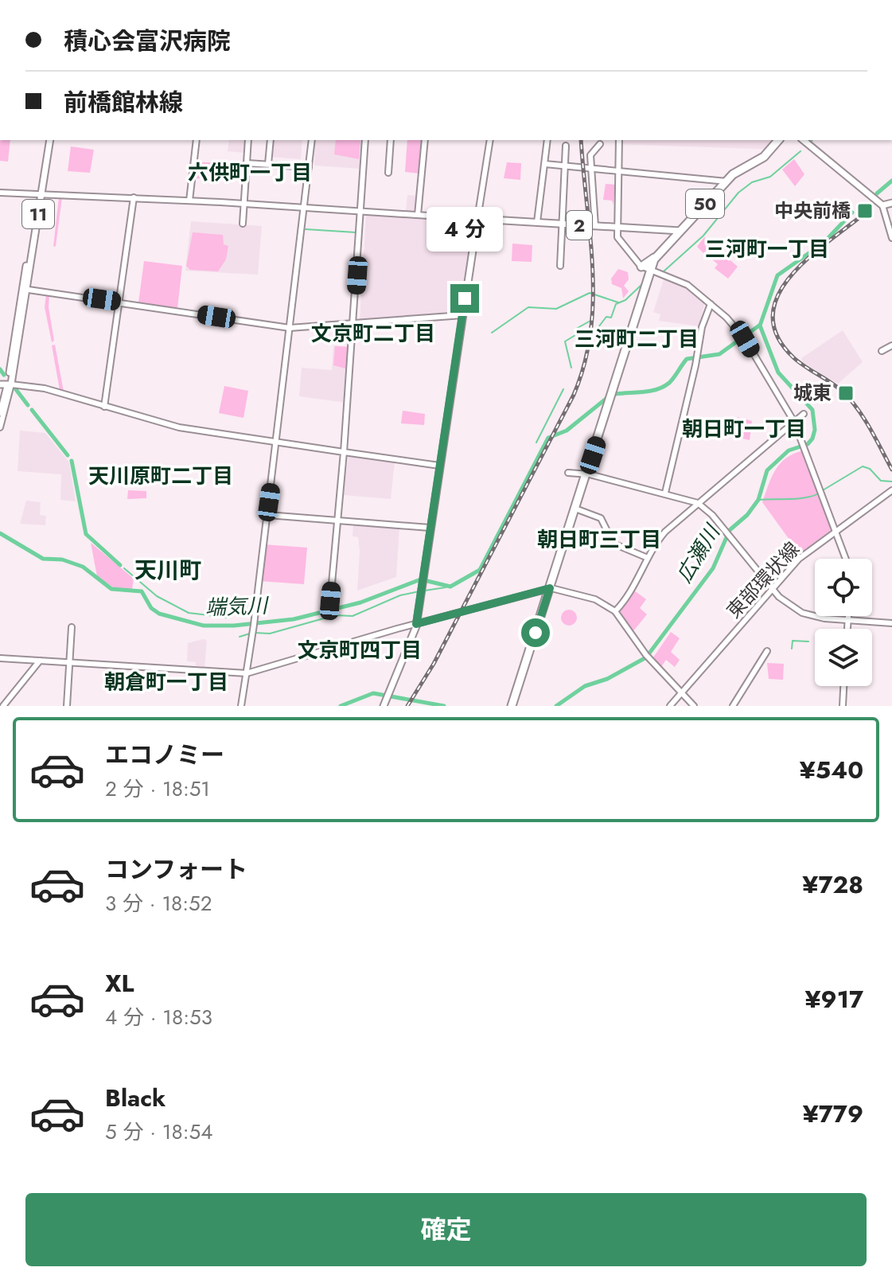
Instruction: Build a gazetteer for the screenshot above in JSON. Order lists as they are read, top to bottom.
{
  "streets": {
    "highway": ["50"],
    "main road": ["11", "2"],
    "street": ["東部環状線"]
  },
  "crossings": [
    ["50", "2"]
  ],
  "districts": [
    "六供町一丁目",
    "三河町一丁目",
    "文京町二丁目",
    "三河町二丁目",
    "朝日町一丁目",
    "天川原町二丁目",
    "朝日町三丁目",
    "天川町",
    "文京町四丁目",
    "朝倉町一丁目"
  ],
  "water": ["広瀬川", "端気川"],
  "places": {
    "transit": ["中央前橋", "城東"]
  },
  "page": {
    "banner": ["積心会富沢病院", "前橋館林線"],
    "bubble": "4 分",
    "list": [
      {
        "name": "エコノミー",
        "note": "2 分 · 18:51",
        "value": "¥540"
      },
      {
        "name": "コンフォート",
        "note": "3 分 · 18:52",
        "value": "¥728"
      },
      {
        "name": "XL",
        "note": "4 分 · 18:53",
        "value": "¥917"
      },
      {
        "name": "Black",
        "note": "5 分 · 18:54",
        "value": "¥779"
      }
    ],
    "buttons": "確定"
  }
}
